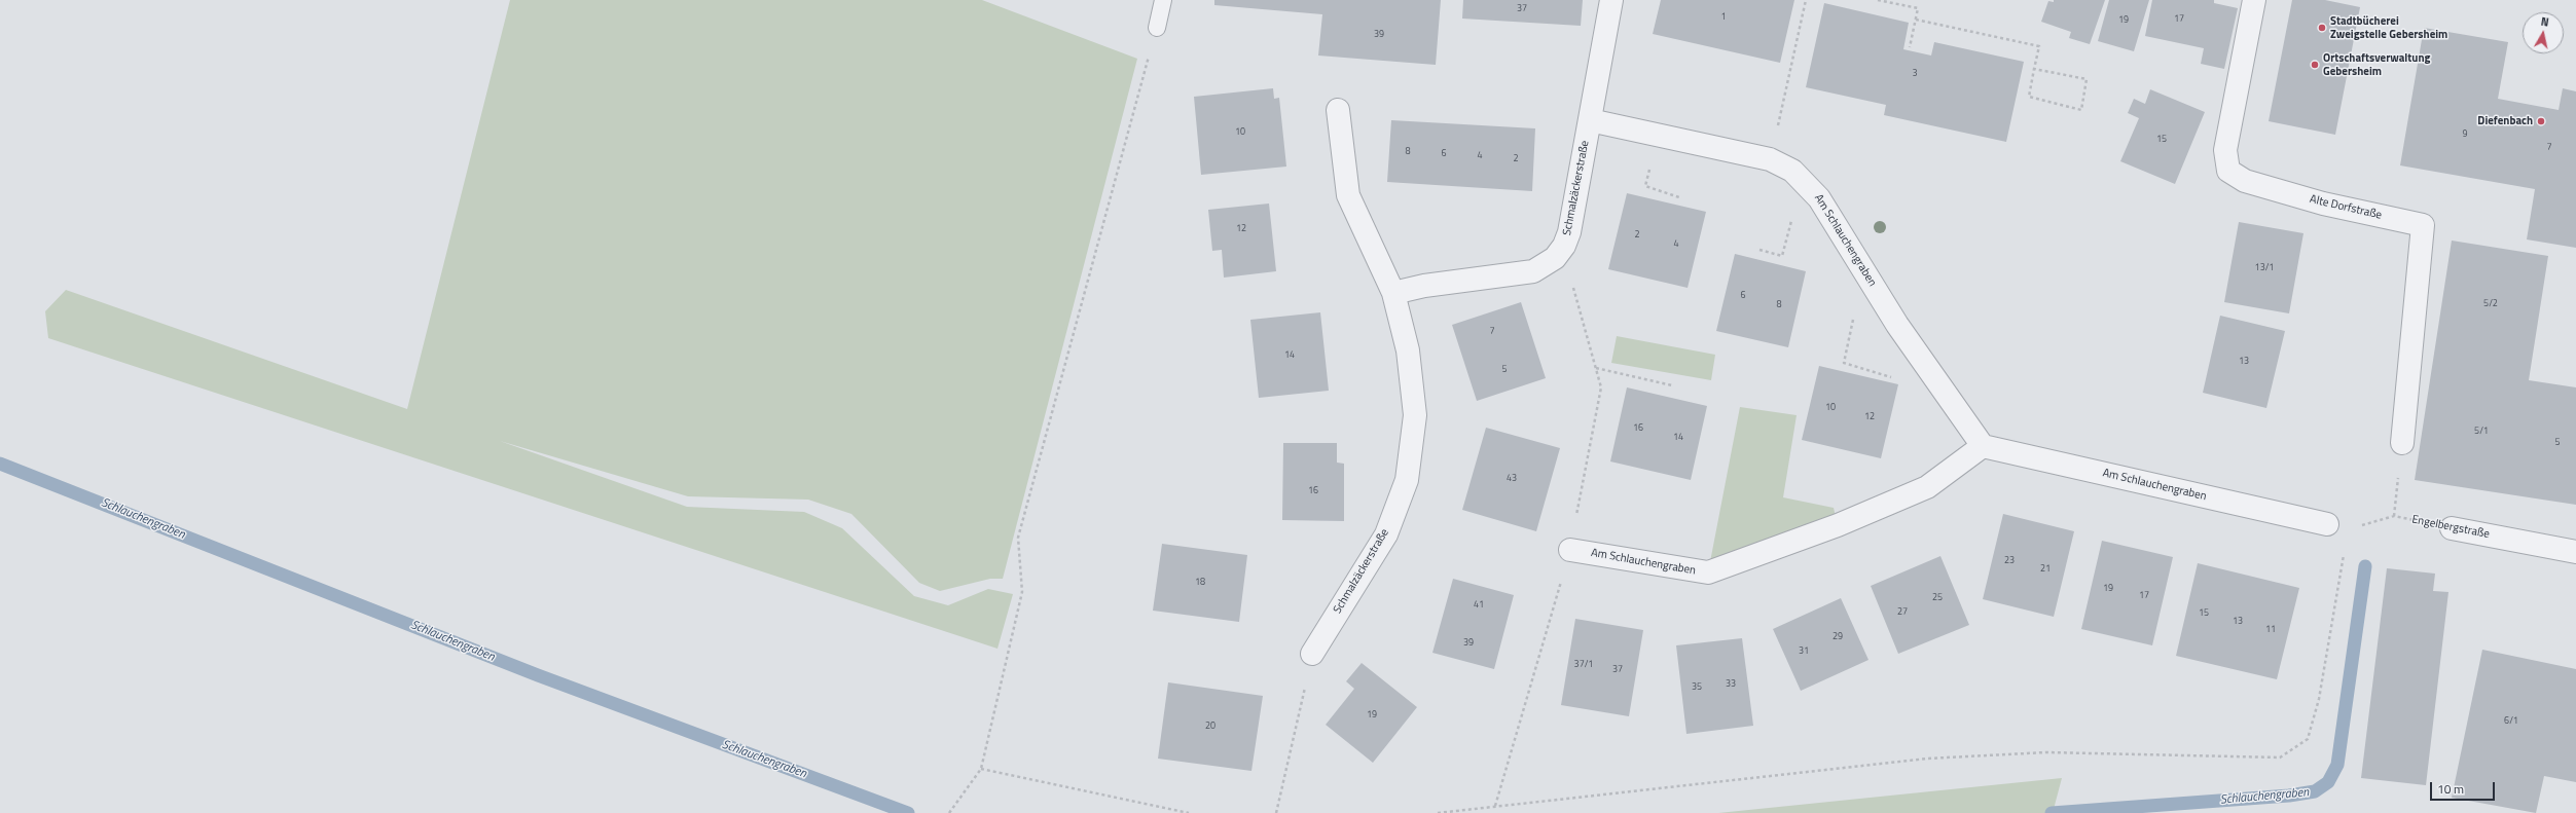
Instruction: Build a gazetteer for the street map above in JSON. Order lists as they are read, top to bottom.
{
  "streets": {
    "street": [
      "Schmalzäckerstraße",
      "Alte Dorfstraße",
      "Am Schlauchengraben",
      "Engelbergstraße"
    ]
  },
  "crossings": [
    ["Schmalzäckerstraße", "Am Schlauchengraben"]
  ],
  "water": ["Schlauchengraben"],
  "places": ["Stadtbücherei Zweigstelle Gebersheim", "Ortschaftsverwaltung Gebersheim", "Diefenbach"],
  "house_numbers": [
    "37",
    "1",
    "17",
    "19",
    "39",
    "3",
    "10",
    "9",
    "15",
    "7",
    "8",
    "6",
    "4",
    "2",
    "12",
    "2",
    "4",
    "13/1",
    "6",
    "5/2",
    "8",
    "7",
    "14",
    "13",
    "5",
    "10",
    "12",
    "16",
    "5/1",
    "14",
    "5",
    "43",
    "16",
    "23",
    "21",
    "18",
    "19",
    "17",
    "25",
    "41",
    "27",
    "15",
    "13",
    "11",
    "29",
    "39",
    "31",
    "37/1",
    "37",
    "33",
    "35",
    "19",
    "6/1",
    "20"
  ],
  "scale_bar": "10 m",
  "north": "top"
}
